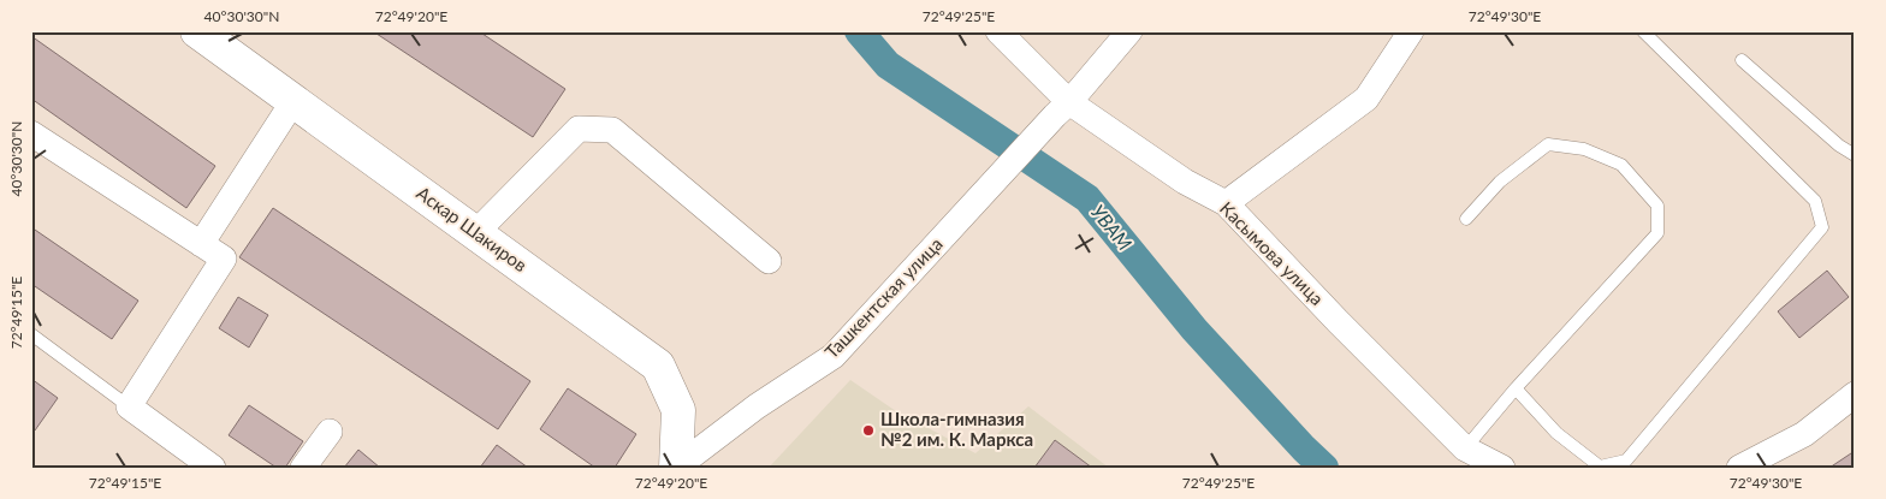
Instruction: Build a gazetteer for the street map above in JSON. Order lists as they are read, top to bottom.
{
  "streets": {
    "main road": ["Аскар Шакиров"],
    "street": ["Касымова улица", "Ташкентская улица"]
  },
  "crossings": [
    ["Аскар Шакиров", "Ташкентская улица"],
    ["Касымова улица", "Ташкентская улица"]
  ],
  "water": ["УВАМ"],
  "places": ["Школа-гимназия №2 им. К. Маркса"],
  "coordinates": [
    "40°30'30\"N",
    "72°49'20\"E",
    "72°49'25\"E",
    "72°49'30\"E",
    "72°49'15\"E"
  ]
}
